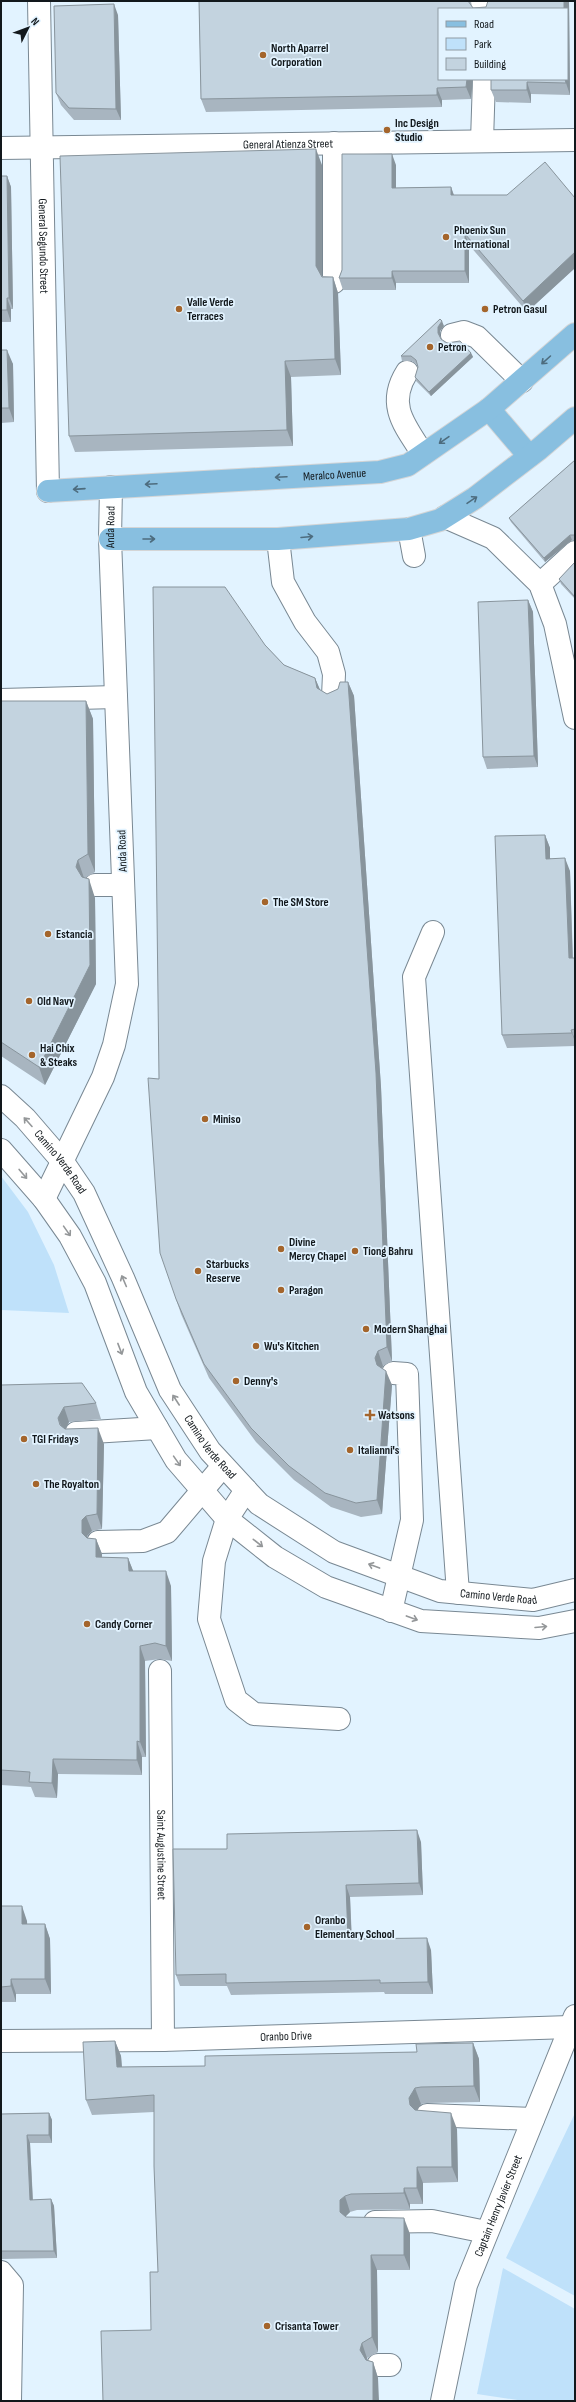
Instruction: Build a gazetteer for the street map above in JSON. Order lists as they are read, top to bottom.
{
  "streets": {
    "main road": ["Meralco Avenue"],
    "street": [
      "General Atienza Street",
      "General Segundo Street",
      "Anda Road",
      "Camino Verde Road",
      "Saint Augustine Street",
      "Oranbo Drive",
      "Captain Henry Javier Street"
    ]
  },
  "crossings": [
    ["General Atienza Street", "General Segundo Street"],
    ["General Segundo Street", "Meralco Avenue"],
    ["Meralco Avenue", "Anda Road"],
    ["Anda Road", "Camino Verde Road"],
    ["Saint Augustine Street", "Oranbo Drive"],
    ["Oranbo Drive", "Captain Henry Javier Street"]
  ],
  "places": {
    "other": [
      "North Aparrel Corporation",
      "Inc Design Studio",
      "Phoenix Sun International",
      "Valle Verde Terraces",
      "Petron Gasul",
      "Petron",
      "The SM Store",
      "Estancia",
      "Old Navy",
      "Hai Chix & Steaks",
      "Miniso",
      "Divine Mercy Chapel",
      "Tiong Bahru",
      "Starbucks Reserve",
      "Paragon",
      "Modern Shanghai",
      "Wu's Kitchen",
      "Denny's",
      "TGI Fridays",
      "Italianni's",
      "The Royalton",
      "Candy Corner",
      "Oranbo Elementary School",
      "Crisanta Tower"
    ],
    "health": ["Watsons"]
  },
  "legend": ["Road", "Park", "Building"],
  "north": "top right"
}
